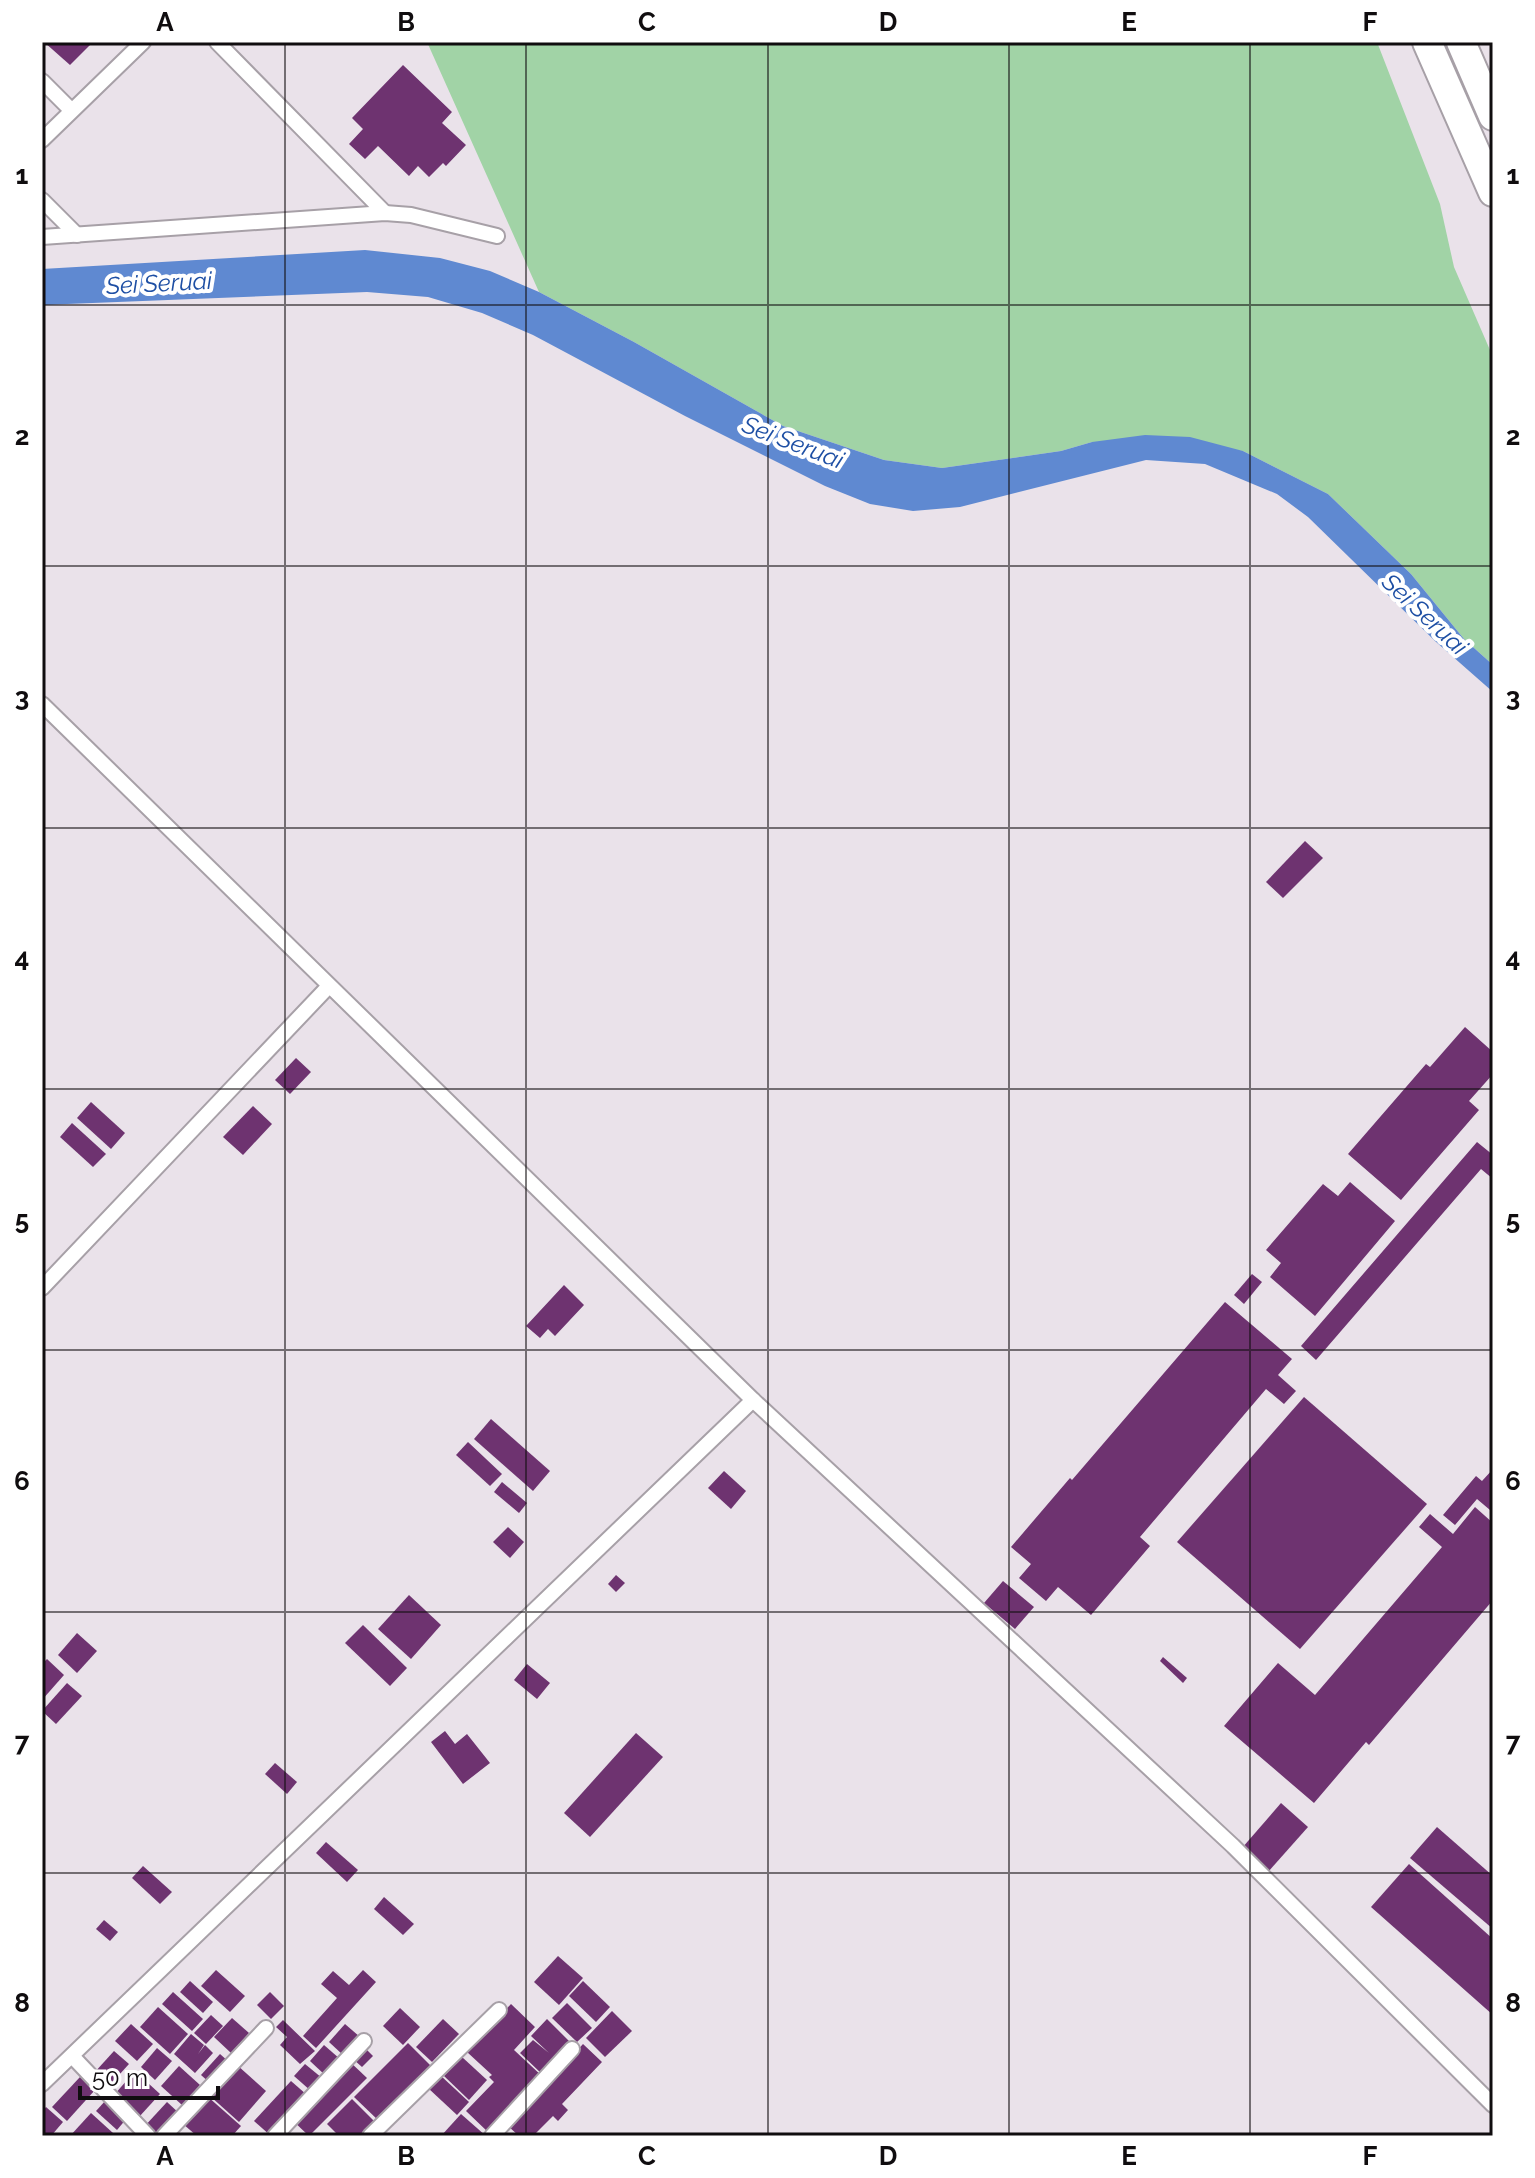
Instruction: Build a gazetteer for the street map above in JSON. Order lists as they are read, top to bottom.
{
  "water": ["Sei Seruai"],
  "scale_bar": "50 m",
  "grid": {
    "columns": [
      "A",
      "B",
      "C",
      "D",
      "E",
      "F"
    ],
    "rows": [
      "1",
      "2",
      "3",
      "4",
      "5",
      "6",
      "7",
      "8"
    ]
  }
}
